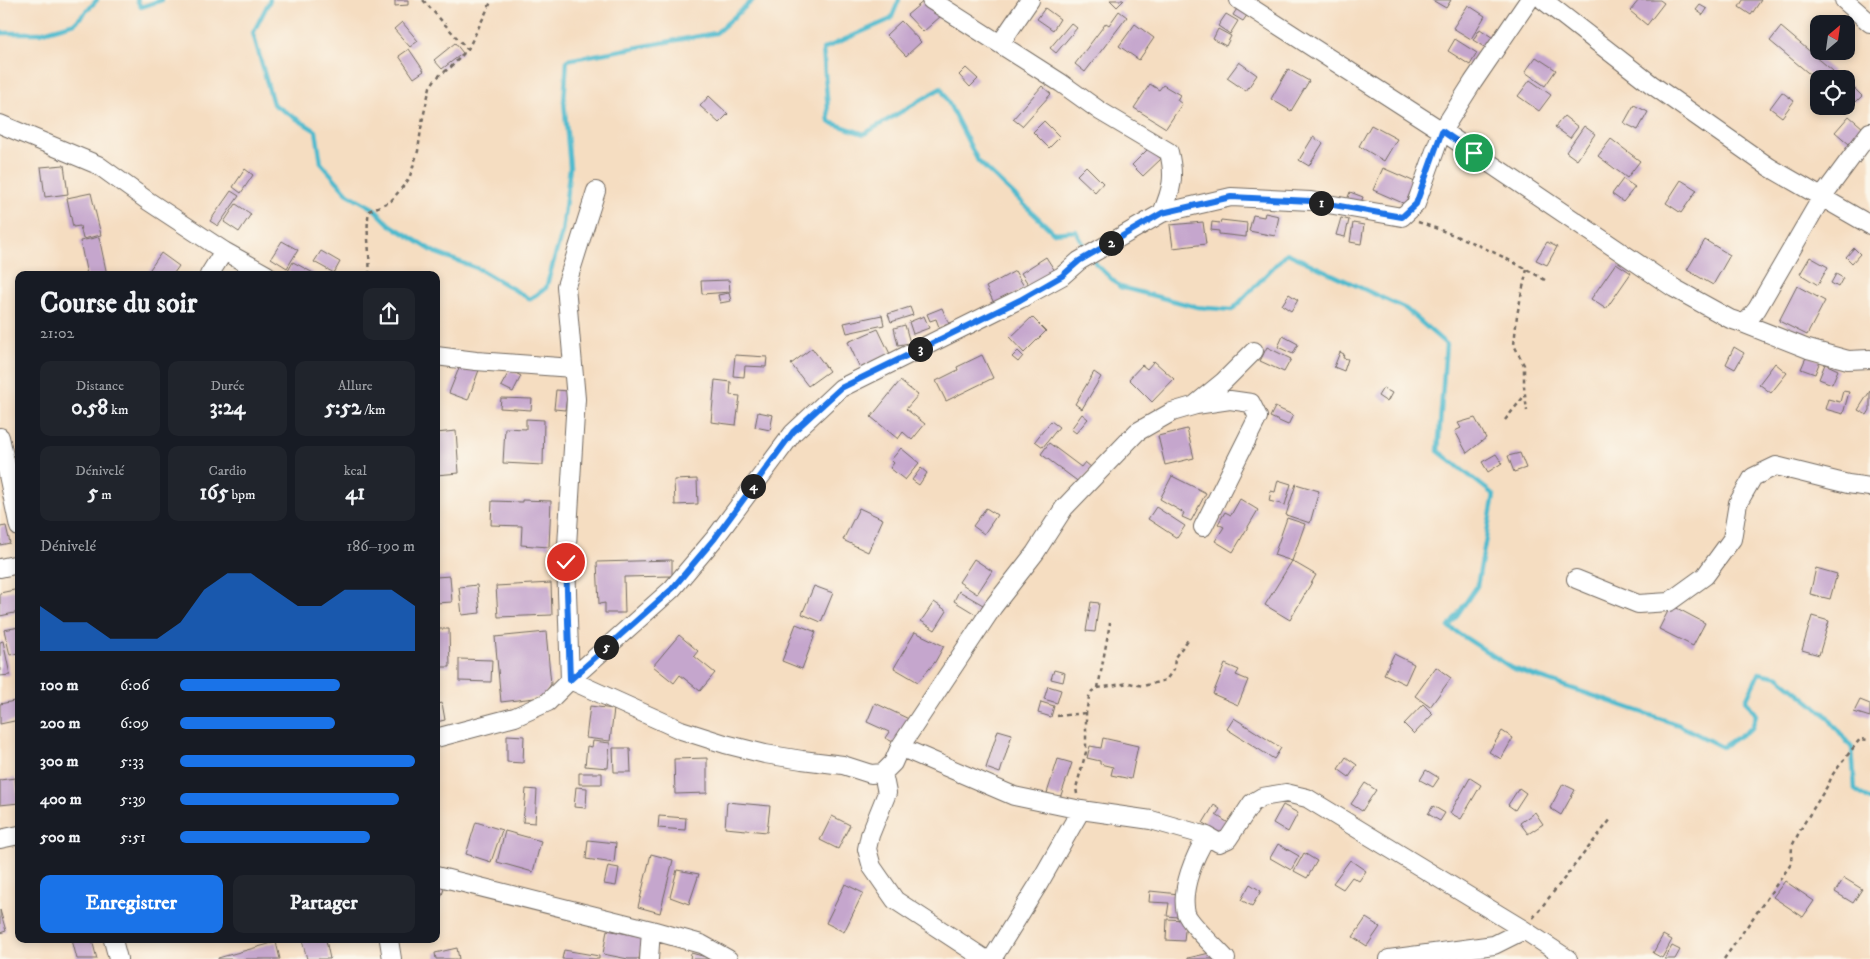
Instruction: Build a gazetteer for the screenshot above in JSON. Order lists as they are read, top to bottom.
{
  "north": "top right",
  "page": {
    "pins": [
      "1",
      "2",
      "3",
      "4",
      "5"
    ],
    "heading": ["Course du soir", "21:02"],
    "stats": [
      ["Distance", "0.58 km"],
      ["Durée", "3:24"],
      ["Allure", "5:52 /km"],
      ["Dénivelé", "5 m"],
      ["Cardio", "165 bpm"],
      ["kcal", "41"]
    ],
    "chart": ["Dénivelé", "186–190 m"],
    "list": [
      {
        "name": "100 m",
        "note": "6:06"
      },
      {
        "name": "200 m",
        "note": "6:09"
      },
      {
        "name": "300 m",
        "note": "5:33"
      },
      {
        "name": "400 m",
        "note": "5:39"
      },
      {
        "name": "500 m",
        "note": "5:51"
      }
    ],
    "buttons": ["Enregistrer", "Partager"]
  }
}
